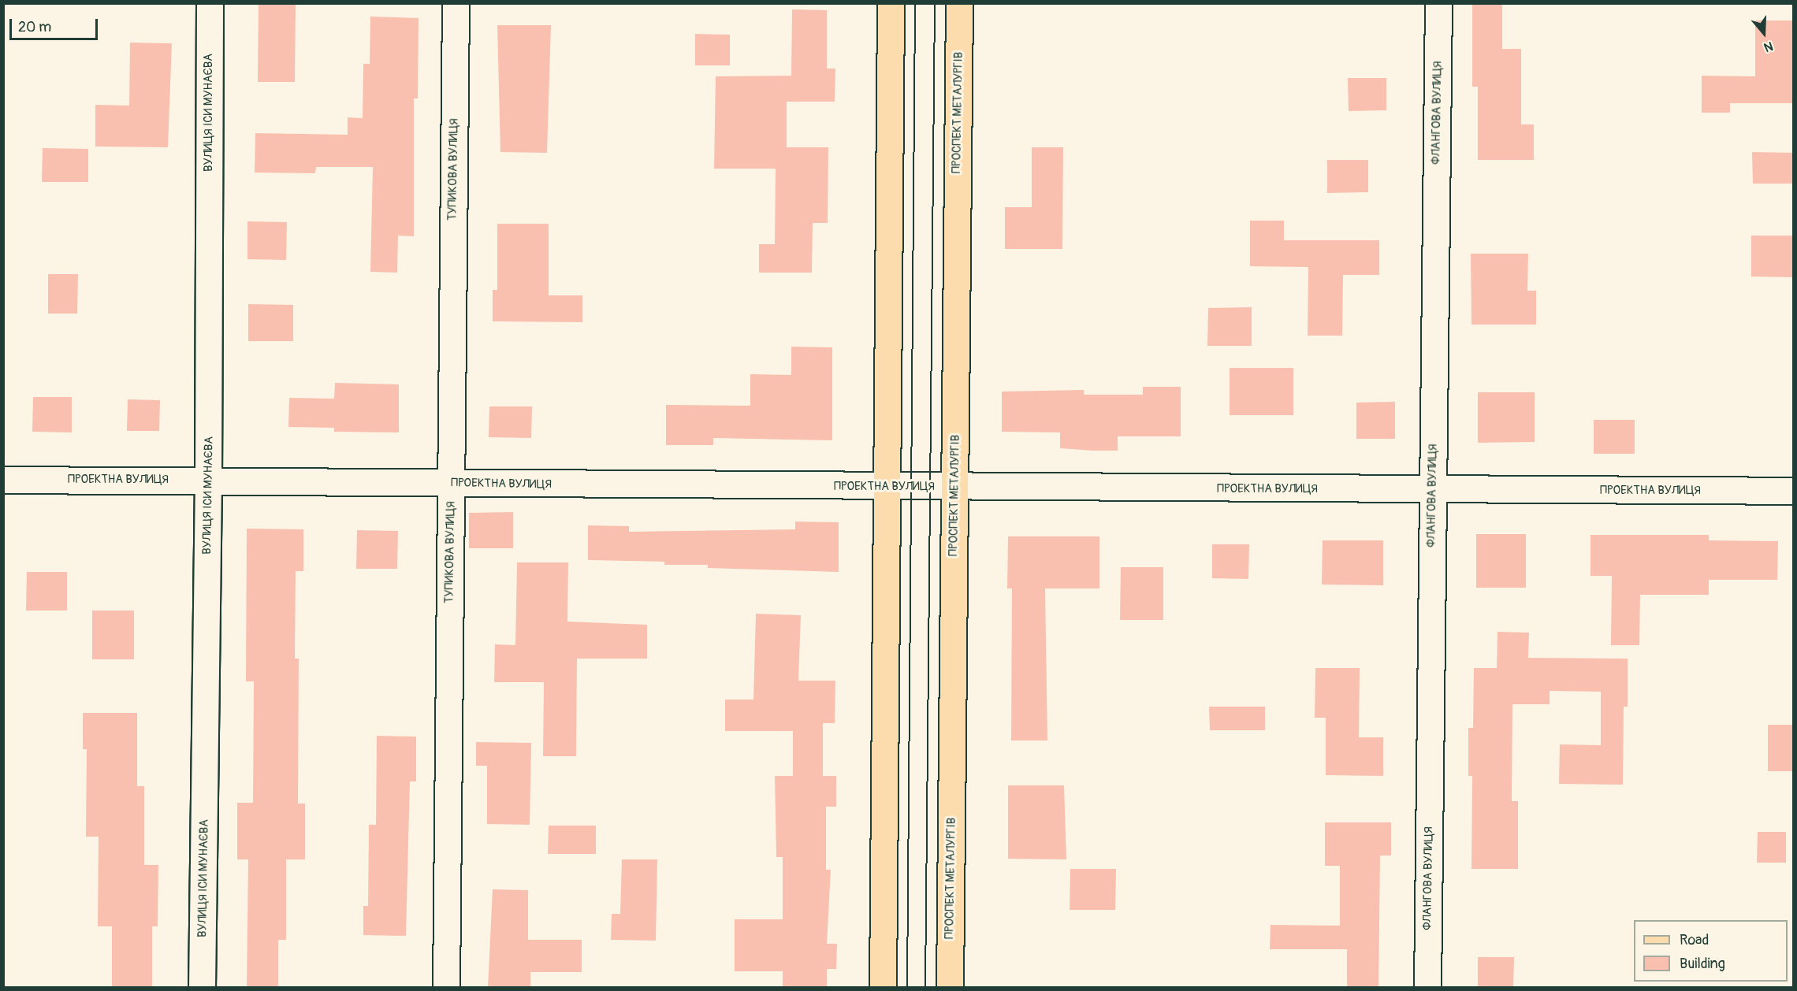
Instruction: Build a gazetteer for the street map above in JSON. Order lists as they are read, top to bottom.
{
  "streets": {
    "main road": ["ПРОСПЕКТ МЕТАЛУРГІВ"],
    "street": [
      "ВУЛИЦЯ ІСИ МУНАЄВА",
      "ФЛАНГОВА ВУЛИЦЯ",
      "ТУПИКОВА ВУЛИЦЯ",
      "ПРОЕКТНА ВУЛИЦЯ"
    ]
  },
  "crossings": [
    ["ВУЛИЦЯ ІСИ МУНАЄВА", "ПРОЕКТНА ВУЛИЦЯ"],
    ["ПРОСПЕКТ МЕТАЛУРГІВ", "ПРОЕКТНА ВУЛИЦЯ"],
    ["ФЛАНГОВА ВУЛИЦЯ", "ПРОЕКТНА ВУЛИЦЯ"],
    ["ТУПИКОВА ВУЛИЦЯ", "ПРОЕКТНА ВУЛИЦЯ"]
  ],
  "legend": ["Road", "Building"],
  "scale_bar": "20 m",
  "north": "bottom"
}
